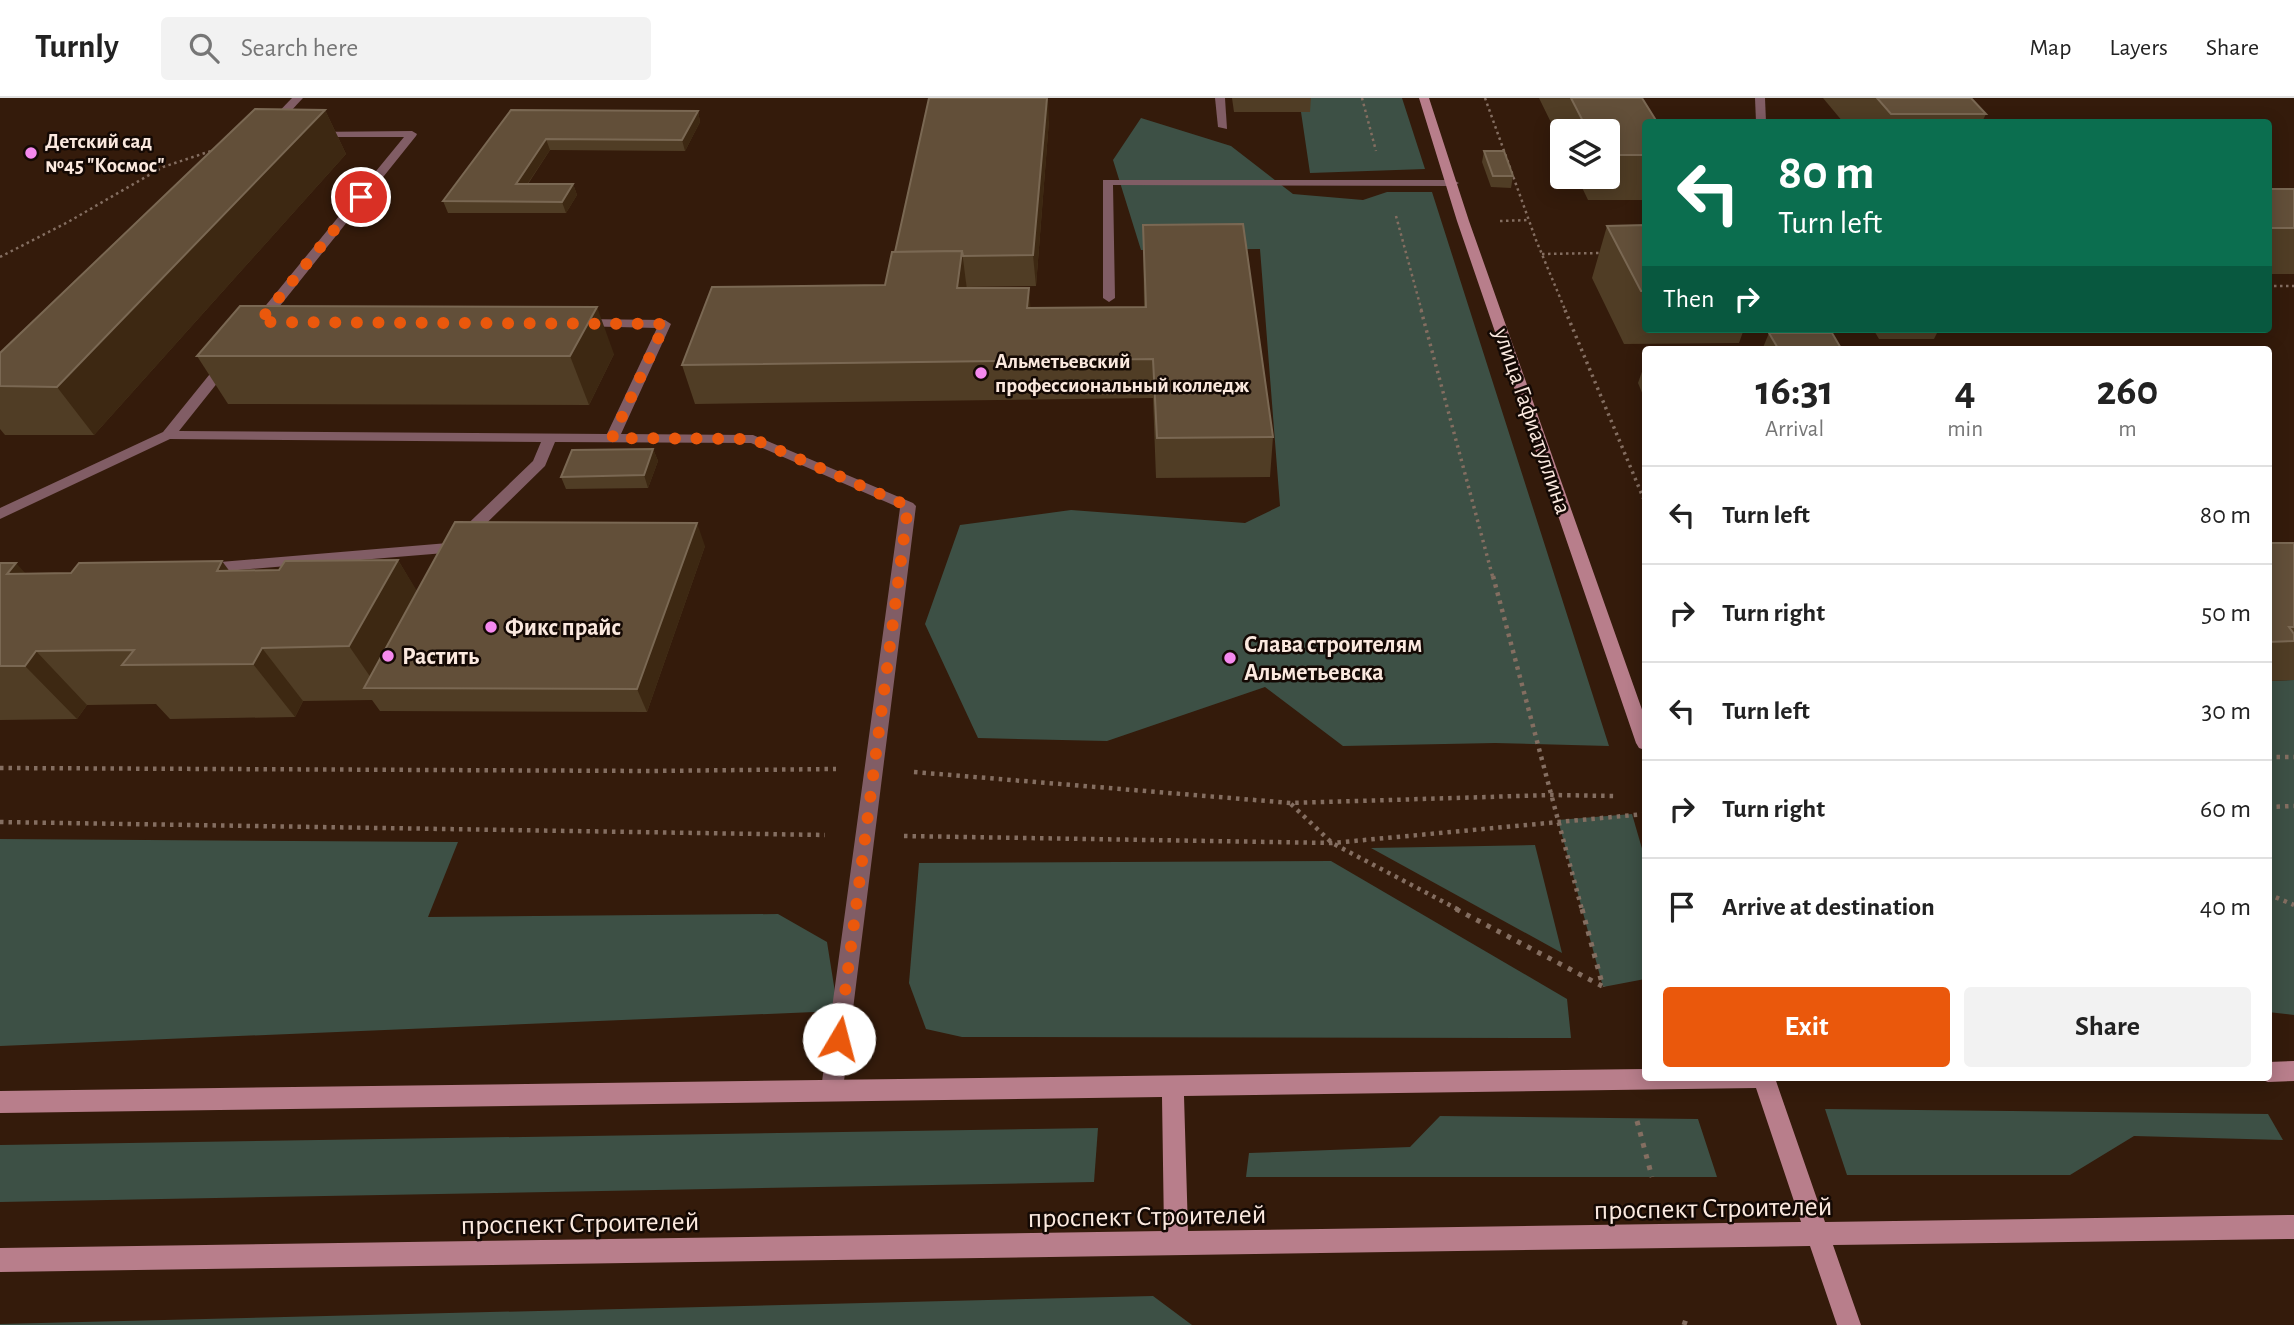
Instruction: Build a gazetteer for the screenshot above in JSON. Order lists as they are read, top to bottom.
{
  "streets": {
    "street": ["улица Гафиатуллина", "проспект Строителей"]
  },
  "places": [
    "Детский сад №45 \"Космос\"",
    "Альметьевский профессиональный колледж",
    "Фикс прайс",
    "Растить",
    "Слава строителям Альметьевска"
  ],
  "page": {
    "header": "Turnly",
    "search": "Search here",
    "nav": ["Map", "Layers", "Share"],
    "turn": ["80 m", "Turn left"],
    "then": "Then",
    "eta": [
      "16:31",
      "Arrival",
      "4",
      "min",
      "260",
      "m"
    ],
    "list": [
      {
        "name": "Turn left",
        "value": "80 m"
      },
      {
        "name": "Turn right",
        "value": "50 m"
      },
      {
        "name": "Turn left",
        "value": "30 m"
      },
      {
        "name": "Turn right",
        "value": "60 m"
      },
      {
        "name": "Arrive at destination",
        "value": "40 m"
      }
    ],
    "buttons": ["Exit", "Share"]
  }
}
